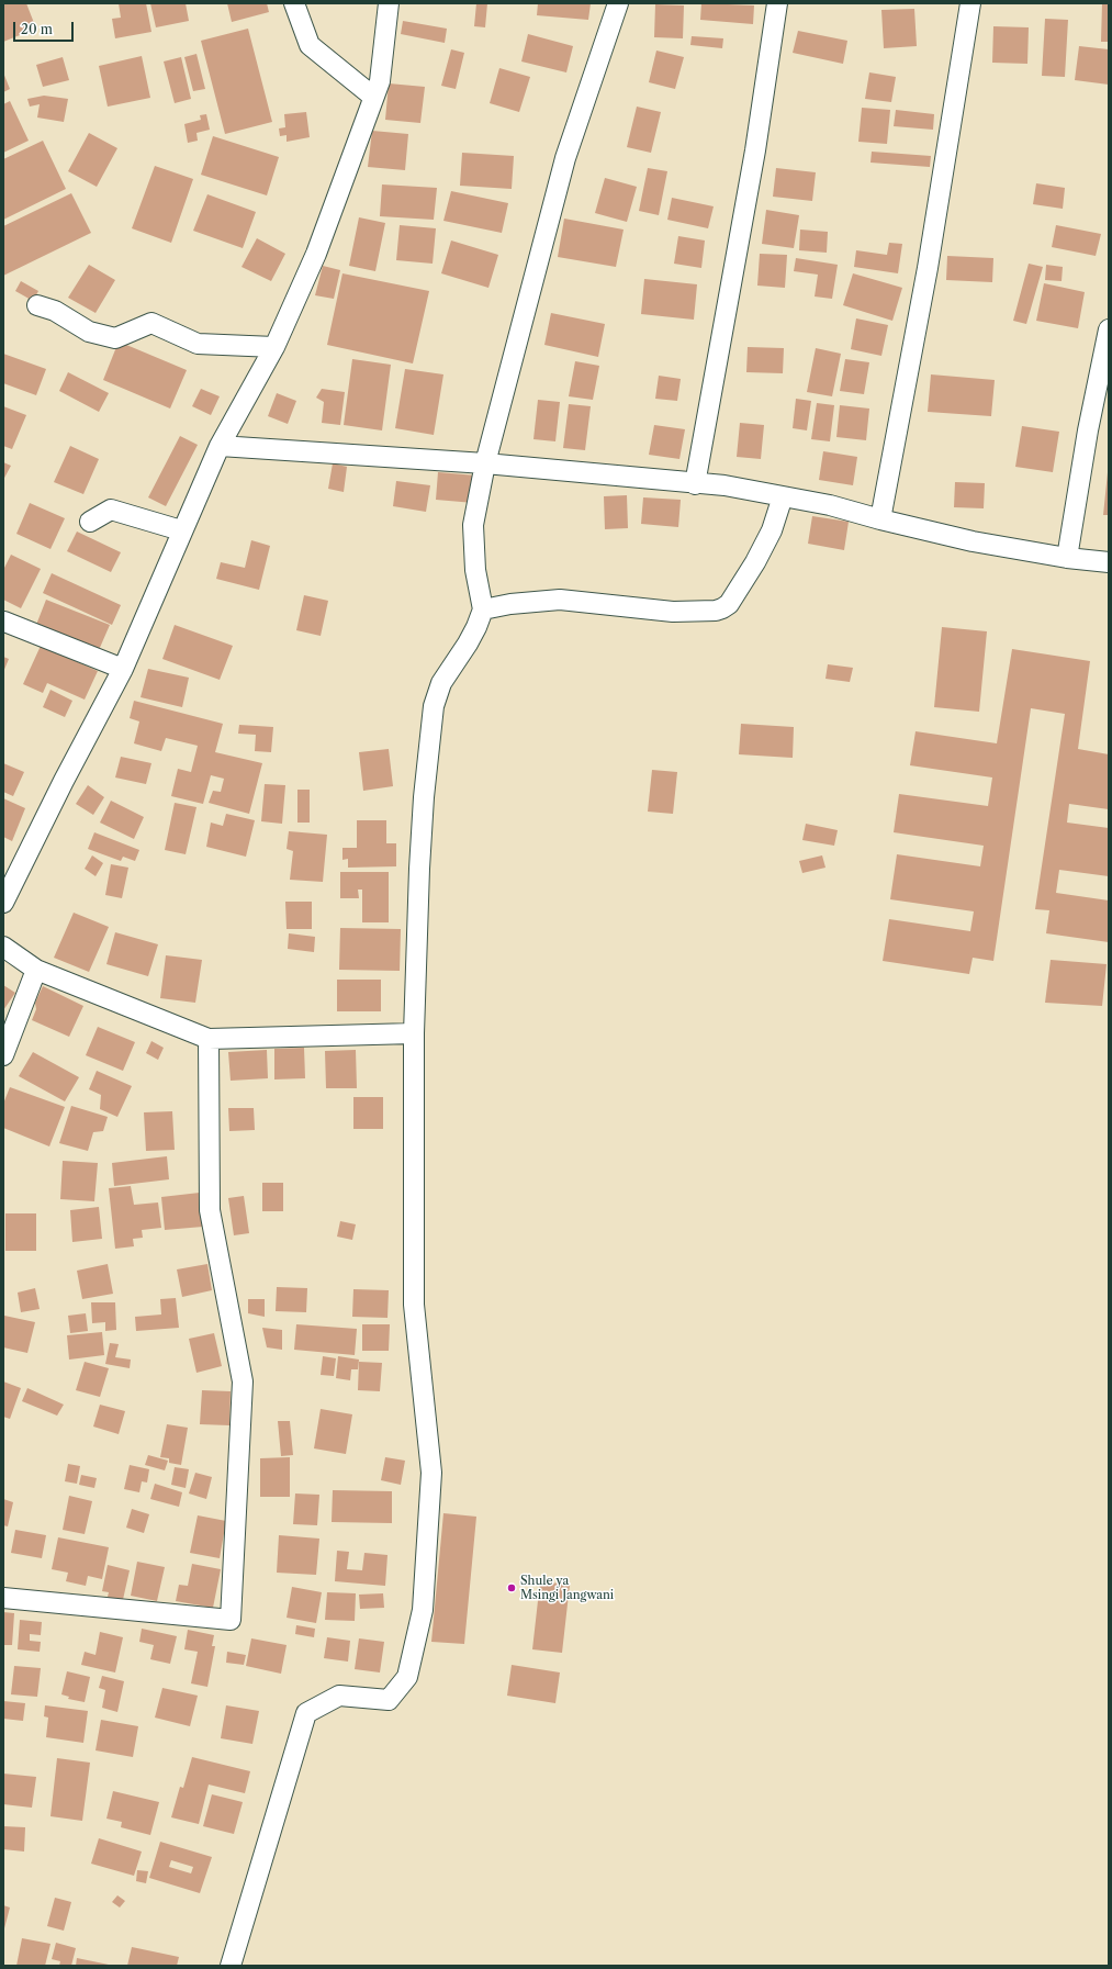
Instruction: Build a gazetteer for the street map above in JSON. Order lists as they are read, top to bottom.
{
  "places": ["Shule ya Msingi Jangwani"],
  "scale_bar": "20 m"
}
